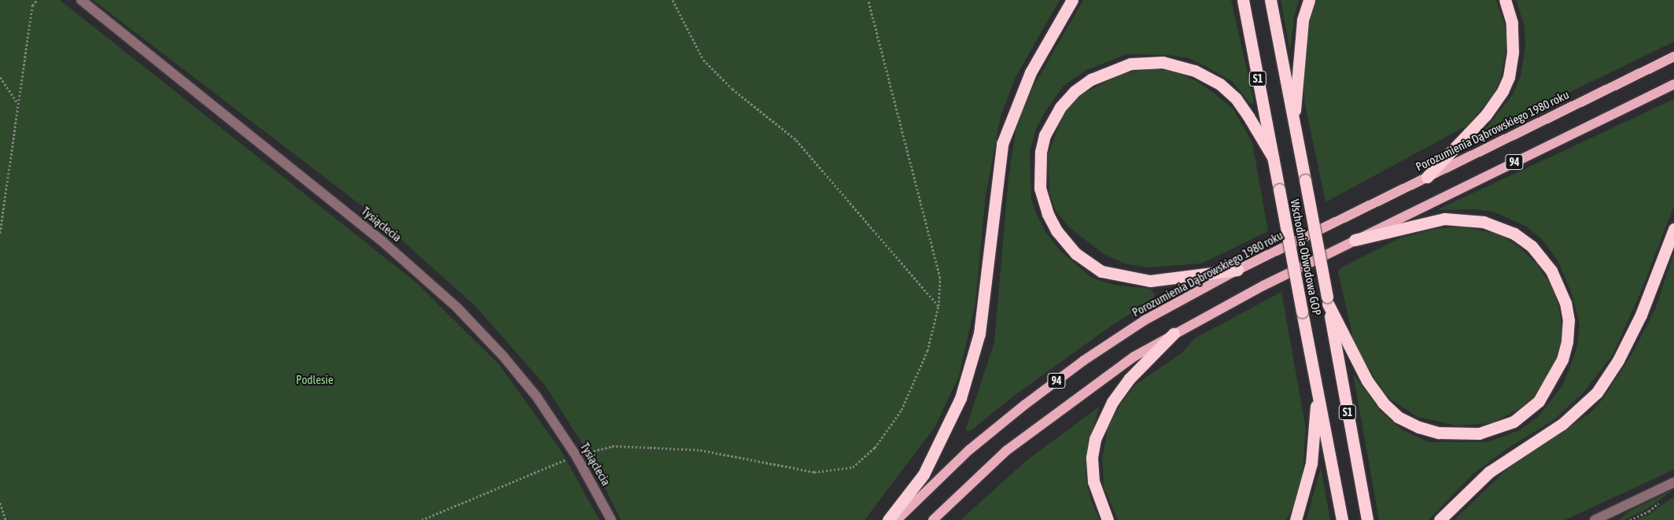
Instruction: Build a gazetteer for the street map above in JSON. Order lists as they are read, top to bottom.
{
  "streets": {
    "highway": ["S1", "Wschodnia Obwodowa GOP"],
    "main road": ["Porozumienia Dąbrowskiego 1980 roku", "94"],
    "street": ["Tysiąclecia"]
  },
  "parks": ["Podlesie"]
}
